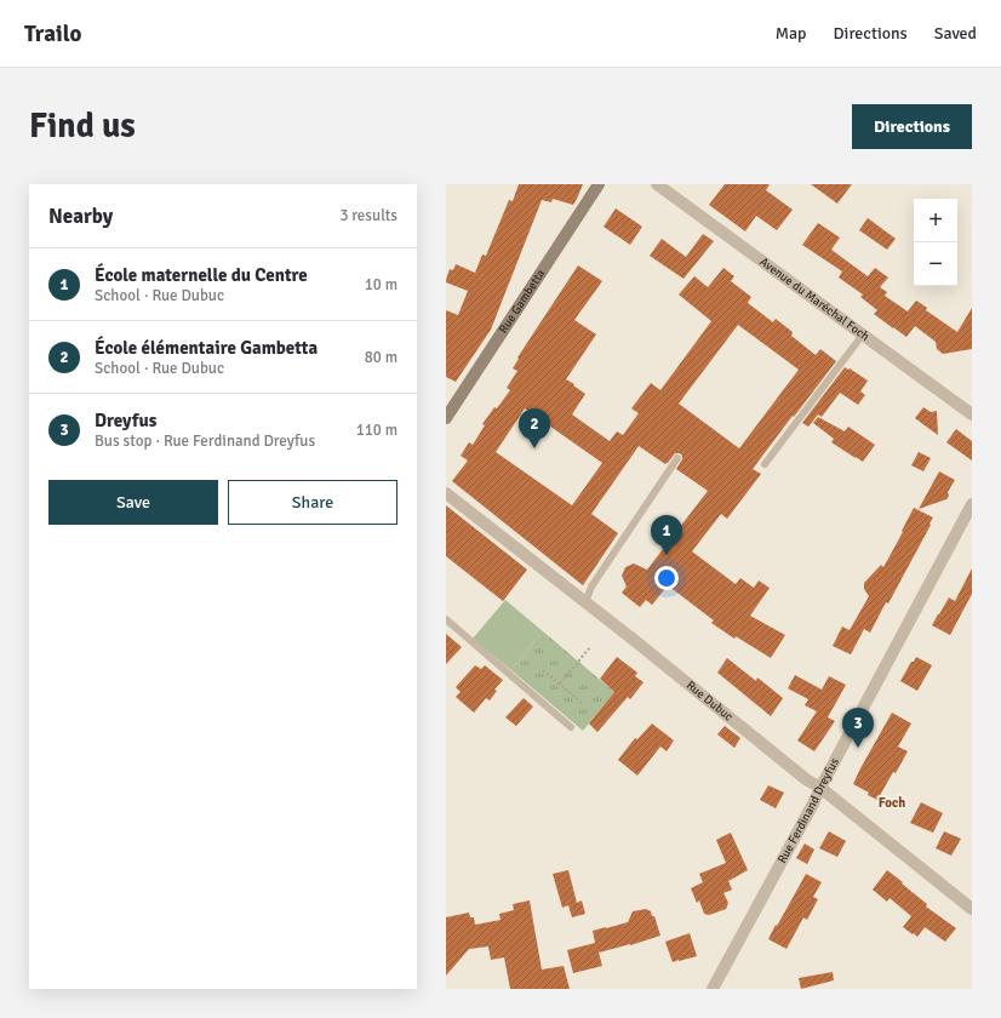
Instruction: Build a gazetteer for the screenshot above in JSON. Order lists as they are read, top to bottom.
{
  "streets": {
    "main road": ["Rue Gambetta"],
    "street": ["Avenue du Maréchal Foch", "Rue Dubuc", "Rue Ferdinand Dreyfus"]
  },
  "crossings": [
    ["Rue Dubuc", "Rue Ferdinand Dreyfus"]
  ],
  "districts": ["Foch"],
  "page": {
    "header": "Trailo",
    "nav": ["Map", "Directions", "Saved"],
    "buttons": [
      "Directions",
      ["Save", "Share"]
    ],
    "title": "Find us",
    "heading": ["Nearby", "3 results"],
    "map_buttons": ["+", "−"],
    "list": [
      {
        "mark": "1",
        "name": "École maternelle du Centre",
        "note": "School · Rue Dubuc",
        "value": "10 m"
      },
      {
        "mark": "2",
        "name": "École élémentaire Gambetta",
        "note": "School · Rue Dubuc",
        "value": "80 m"
      },
      {
        "mark": "3",
        "name": "Dreyfus",
        "note": "Bus stop · Rue Ferdinand Dreyfus",
        "value": "110 m"
      }
    ],
    "pins": ["2", "1", "3"]
  }
}
